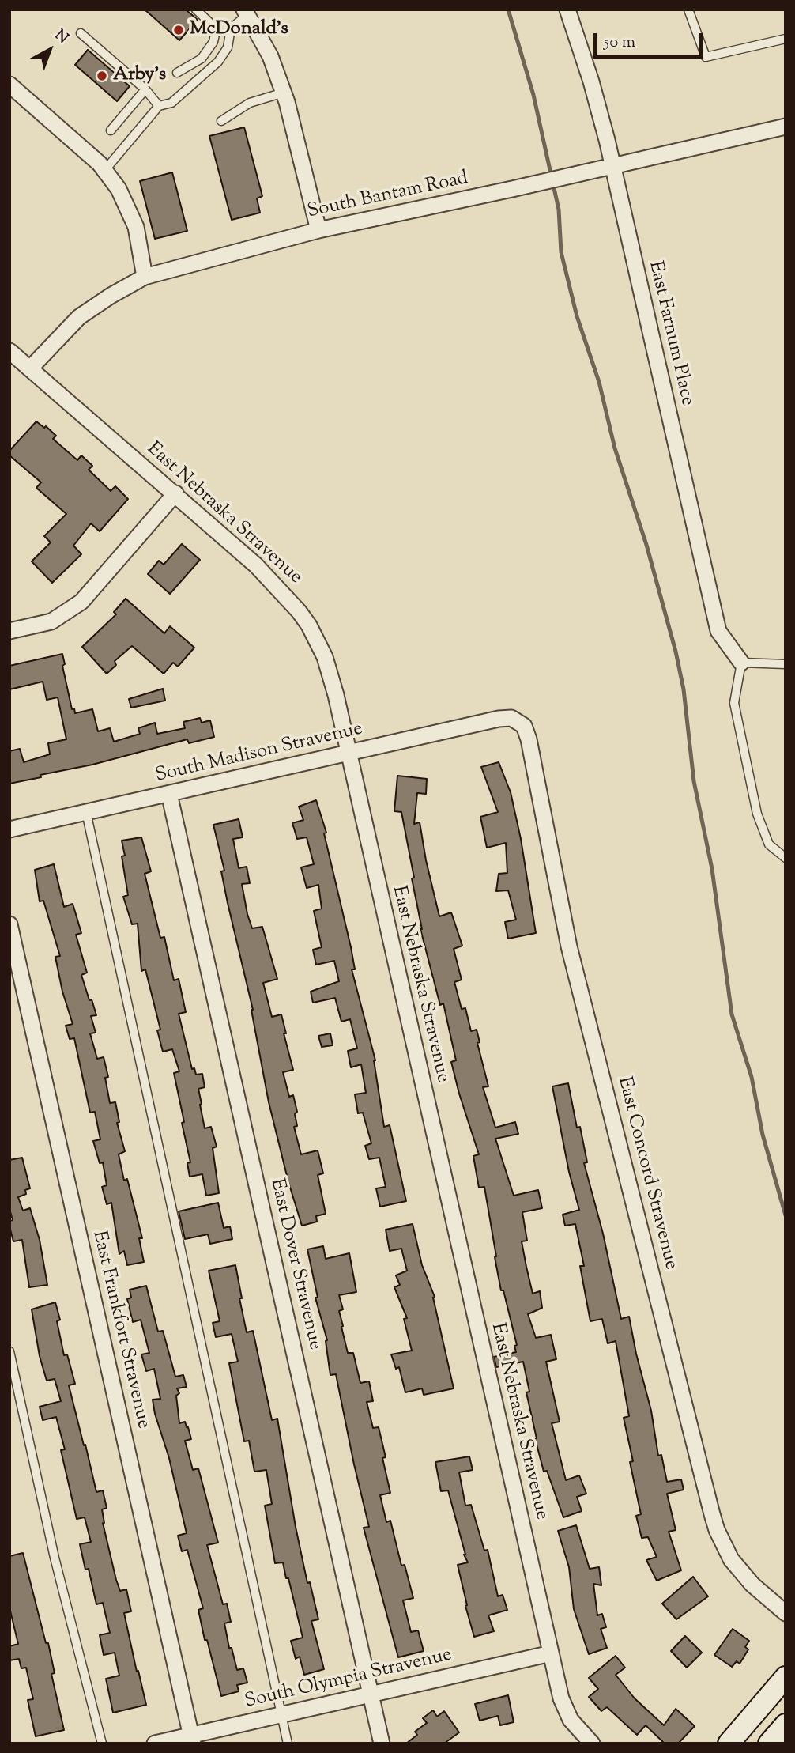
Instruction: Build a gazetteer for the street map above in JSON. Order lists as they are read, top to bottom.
{
  "streets": {
    "street": [
      "South Bantam Road",
      "East Farnum Place",
      "East Nebraska Stravenue",
      "South Madison Stravenue",
      "East Concord Stravenue",
      "East Dover Stravenue",
      "East Frankfort Stravenue",
      "South Olympia Stravenue"
    ]
  },
  "crossings": [
    ["South Bantam Road", "East Farnum Place"],
    ["South Bantam Road", "East Nebraska Stravenue"],
    ["East Nebraska Stravenue", "South Madison Stravenue"],
    ["East Nebraska Stravenue", "South Olympia Stravenue"],
    ["South Madison Stravenue", "East Concord Stravenue"],
    ["South Madison Stravenue", "East Dover Stravenue"],
    ["East Dover Stravenue", "South Olympia Stravenue"],
    ["East Frankfort Stravenue", "South Olympia Stravenue"]
  ],
  "places": ["McDonald's", "Arby's"],
  "scale_bar": "50 m",
  "north": "top right"
}
